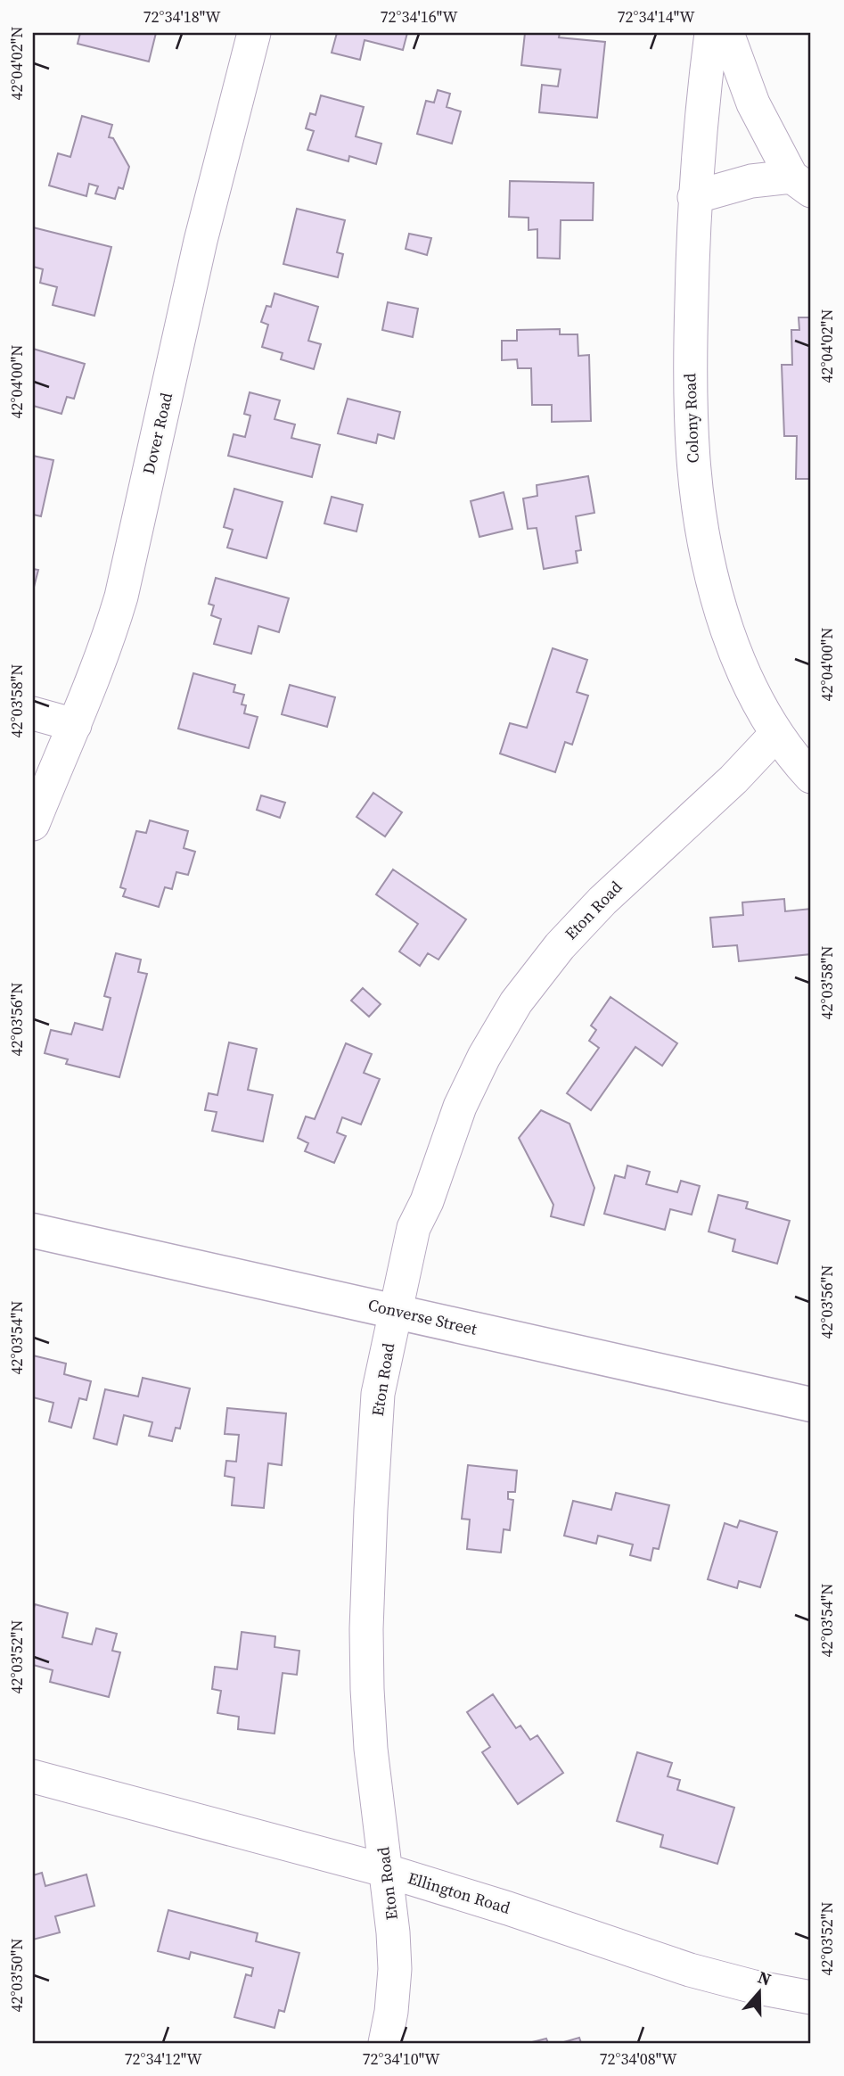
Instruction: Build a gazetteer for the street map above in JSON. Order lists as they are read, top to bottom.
{
  "streets": {
    "main road": ["Converse Street"],
    "street": [
      "Colony Road",
      "Dover Road",
      "Eton Road",
      "Ellington Road"
    ]
  },
  "crossings": [
    ["Colony Road", "Eton Road"],
    ["Eton Road", "Converse Street"],
    ["Eton Road", "Ellington Road"]
  ],
  "north": "top",
  "coordinates": [
    "72°34'18\"W",
    "72°34'16\"W",
    "72°34'14\"W",
    "42°04'02\"N",
    "42°04'00\"N",
    "42°03'58\"N",
    "42°03'56\"N",
    "42°03'54\"N",
    "42°03'52\"N",
    "42°03'50\"N",
    "72°34'12\"W",
    "72°34'10\"W",
    "72°34'08\"W"
  ]
}
